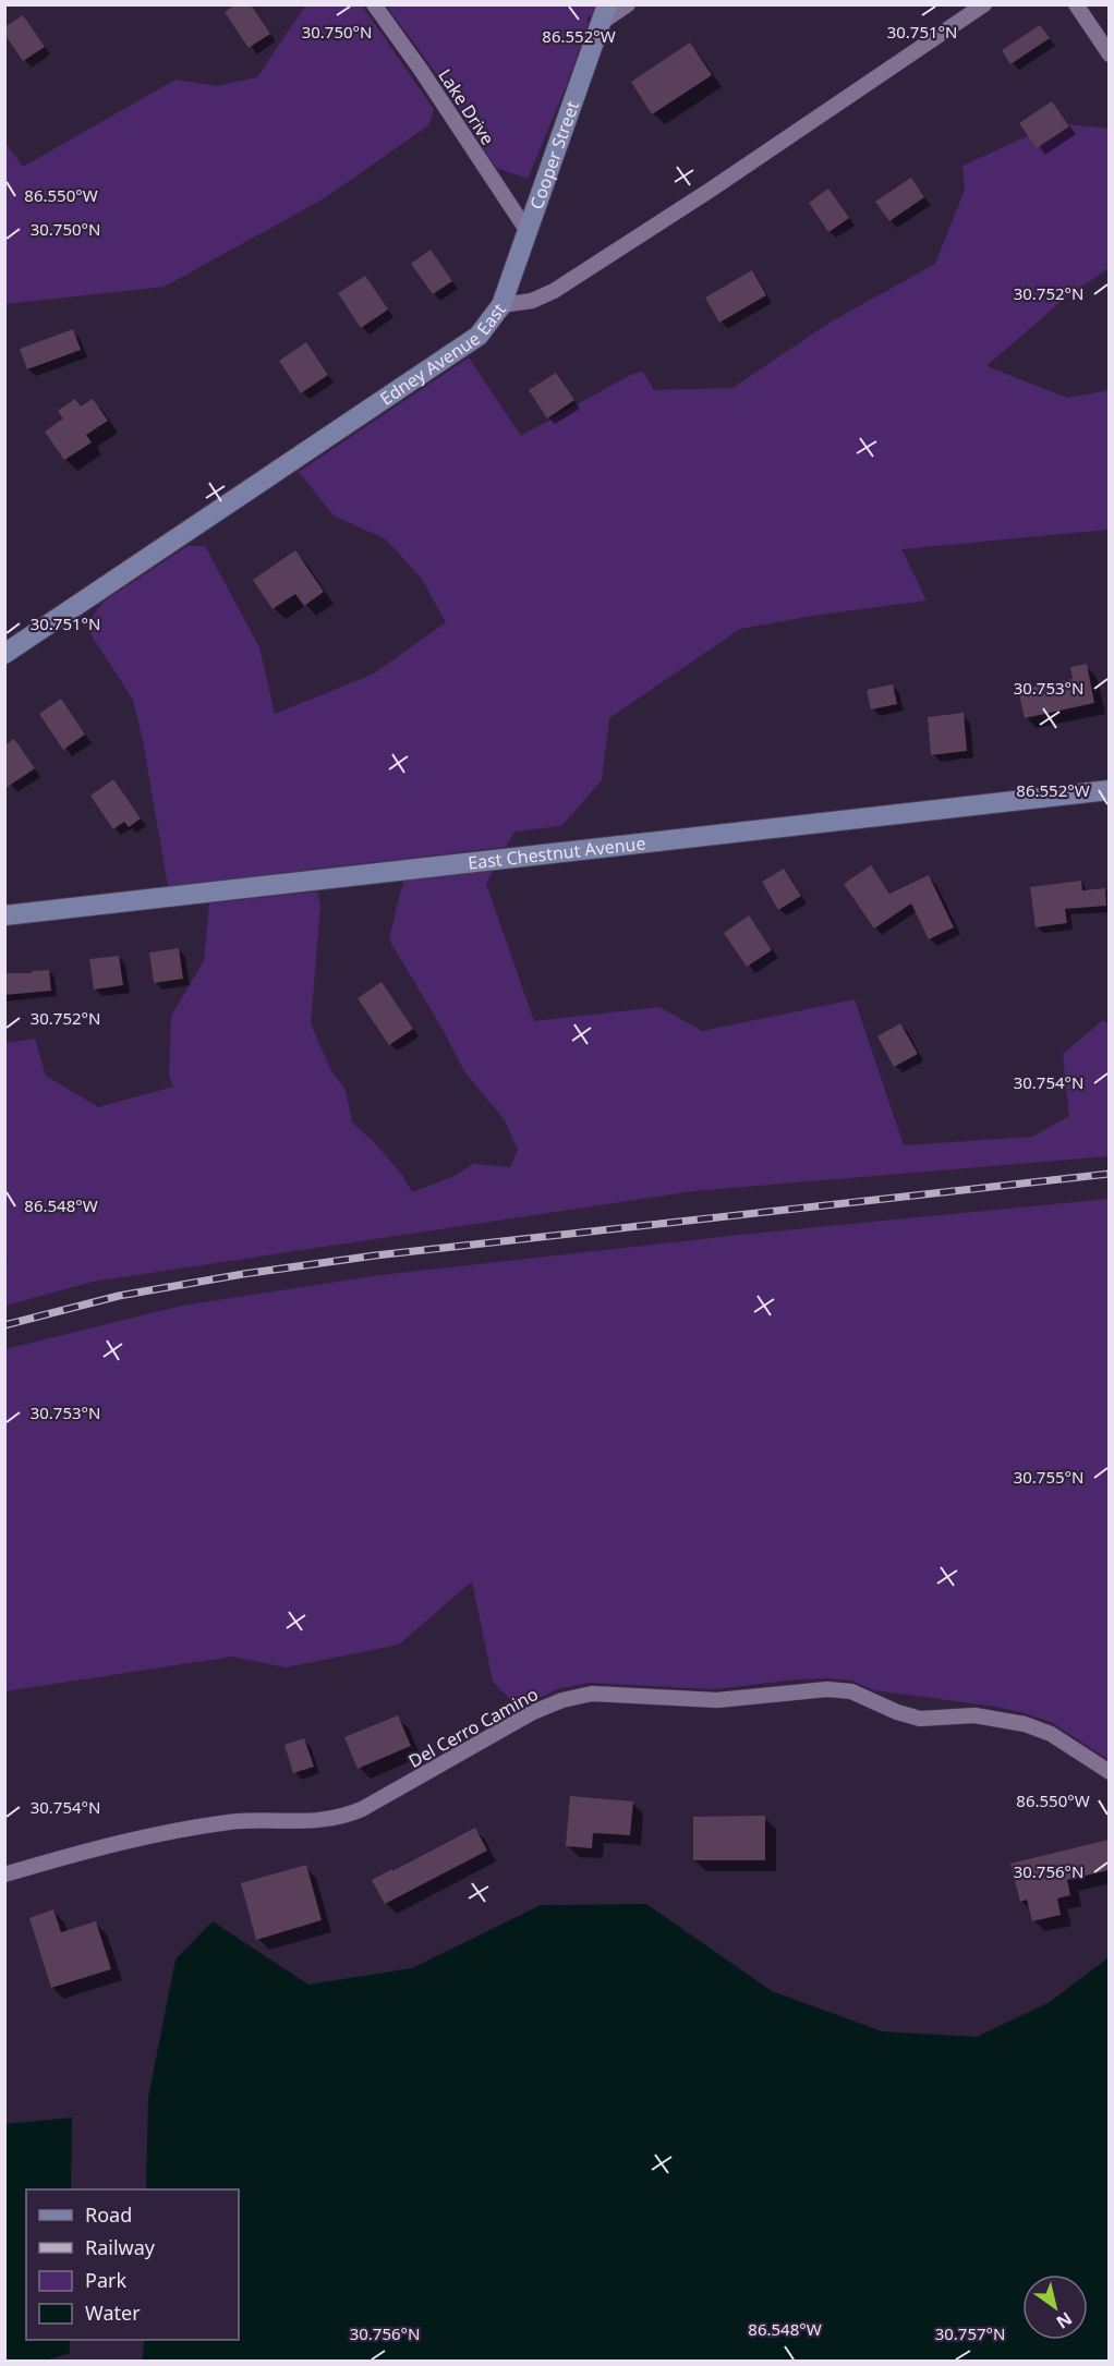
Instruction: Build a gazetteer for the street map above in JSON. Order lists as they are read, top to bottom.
{
  "streets": {
    "street": [
      "Lake Drive",
      "Cooper Street",
      "Edney Avenue East",
      "East Chestnut Avenue",
      "Del Cerro Camino"
    ]
  },
  "crossings": [
    ["Lake Drive", "Cooper Street"],
    ["Cooper Street", "Edney Avenue East"]
  ],
  "legend": [
    "Road",
    "Railway",
    "Park",
    "Water"
  ],
  "north": "bottom right",
  "coordinates": [
    "30.750°N",
    "30.751°N",
    "86.552°W",
    "86.550°W",
    "30.752°N",
    "30.753°N",
    "30.754°N",
    "86.548°W",
    "30.755°N",
    "30.756°N",
    "30.757°N"
  ]
}
